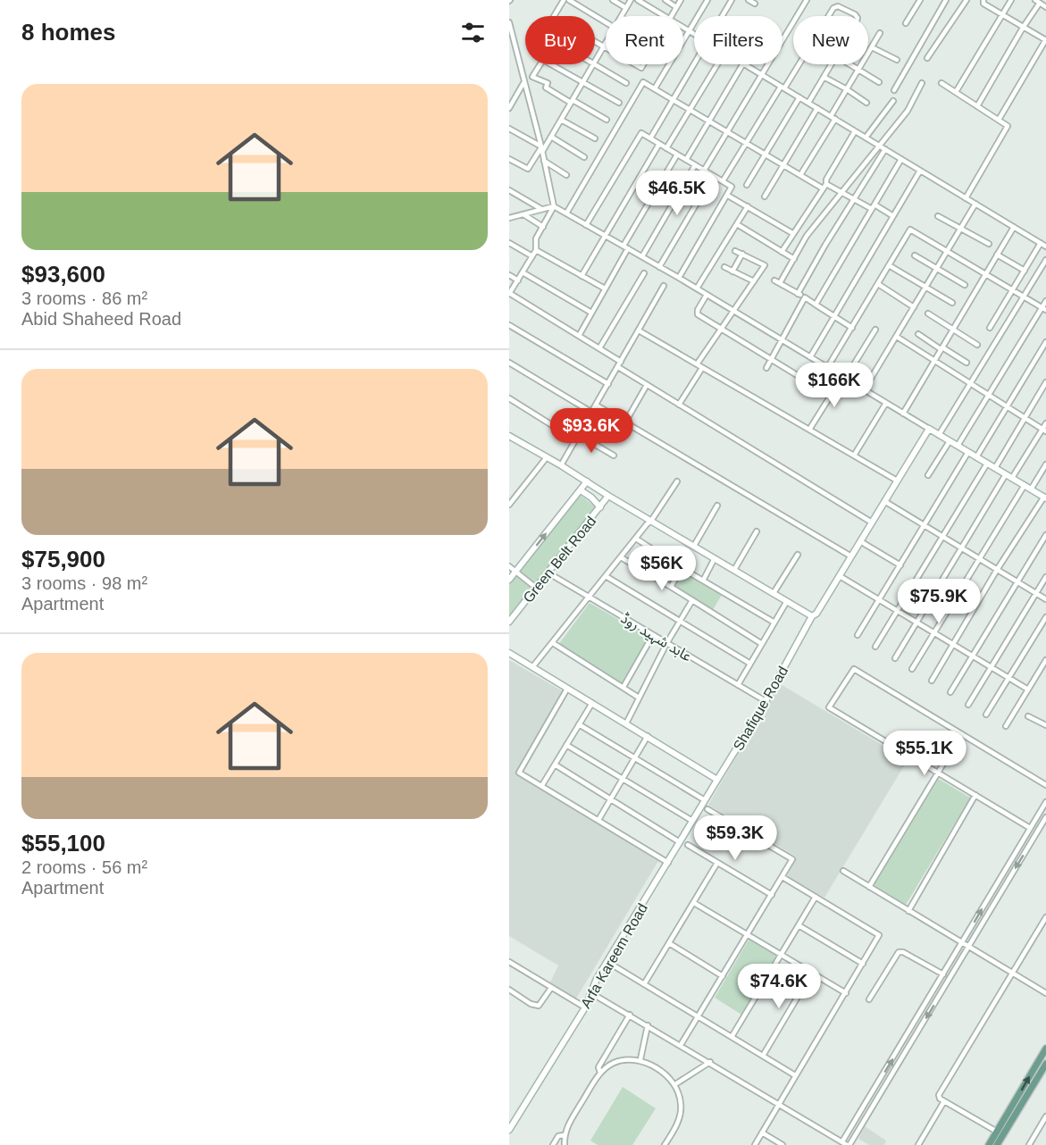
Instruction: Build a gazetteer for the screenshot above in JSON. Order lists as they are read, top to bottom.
{
  "streets": {
    "street": [
      "Green Belt Road",
      "عابد شہید روڈ",
      "Shafique Road",
      "Arfa Kareem Road"
    ]
  },
  "crossings": [
    ["Green Belt Road", "عابد شہید روڈ"],
    ["عابد شہید روڈ", "Shafique Road"],
    ["Shafique Road", "Arfa Kareem Road"]
  ],
  "page": {
    "heading": "8 homes",
    "chip": [
      "Buy",
      "Rent",
      "Filters",
      "New"
    ],
    "list": [
      {
        "name": "$93,600",
        "note": "3 rooms · 86 m² · Abid Shaheed Road"
      },
      {
        "name": "$75,900",
        "note": "3 rooms · 98 m² · Apartment"
      },
      {
        "name": "$55,100",
        "note": "2 rooms · 56 m² · Apartment"
      }
    ],
    "price": [
      "$46.5K",
      "$166K",
      "$93.6K",
      "$56K",
      "$75.9K",
      "$55.1K",
      "$59.3K",
      "$74.6K"
    ]
  }
}
